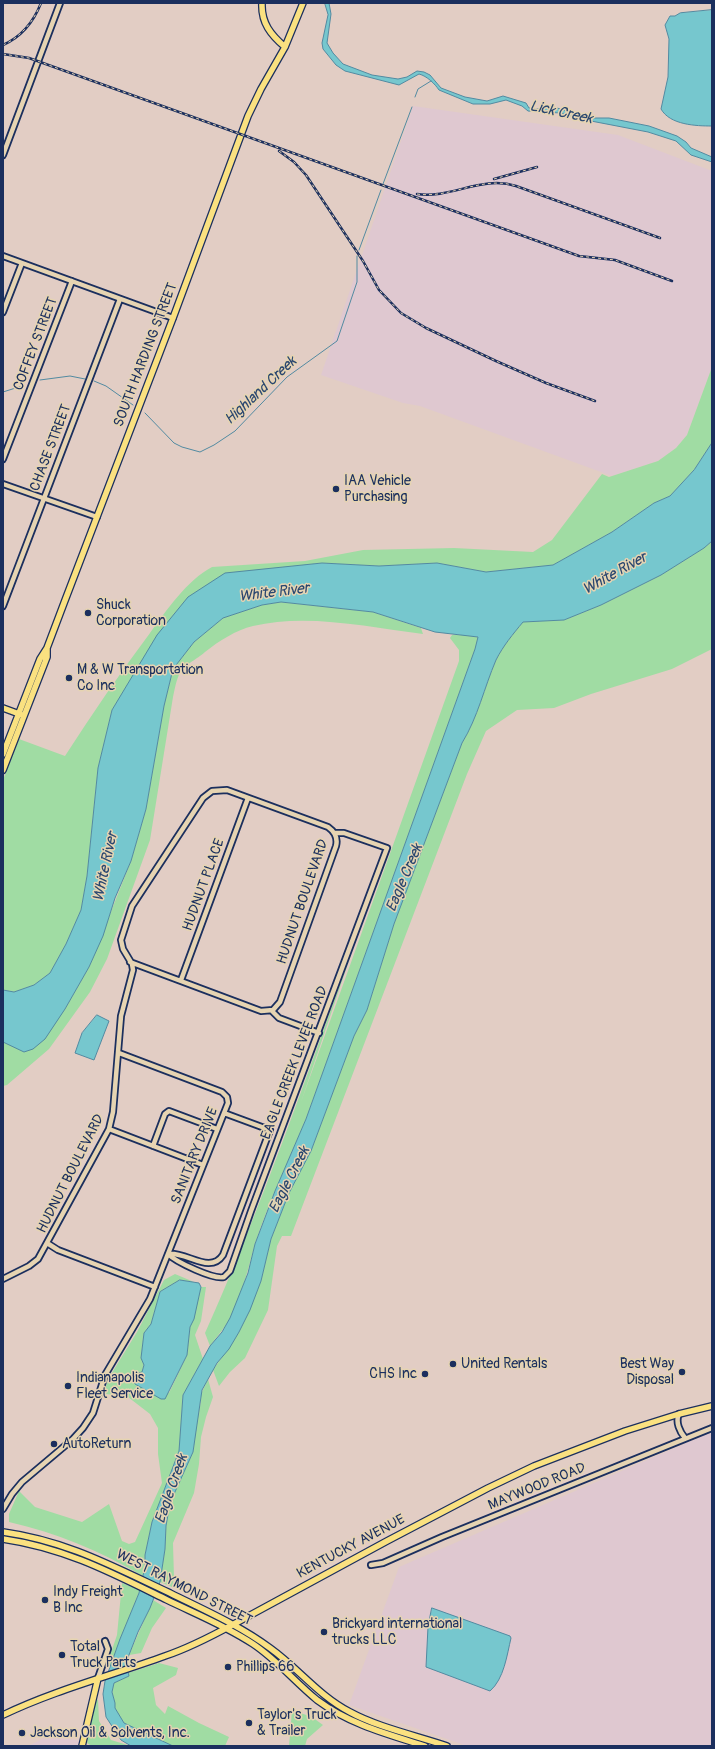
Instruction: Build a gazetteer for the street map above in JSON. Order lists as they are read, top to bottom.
{
  "streets": {
    "main road": ["SOUTH HARDING STREET", "KENTUCKY AVENUE", "WEST RAYMOND STREET"],
    "street": [
      "COFFEY STREET",
      "CHASE STREET",
      "HUDNUT PLACE",
      "HUDNUT BOULEVARD",
      "EAGLE CREEK LEVEE ROAD",
      "SANITARY DRIVE",
      "MAYWOOD ROAD"
    ]
  },
  "crossings": [
    ["HUDNUT PLACE", "HUDNUT BOULEVARD"],
    ["HUDNUT BOULEVARD", "EAGLE CREEK LEVEE ROAD"],
    ["HUDNUT BOULEVARD", "SANITARY DRIVE"],
    ["EAGLE CREEK LEVEE ROAD", "SANITARY DRIVE"],
    ["KENTUCKY AVENUE", "WEST RAYMOND STREET"]
  ],
  "water": [
    "Lick Creek",
    "Highland Creek",
    "White River",
    "Eagle Creek"
  ],
  "places": [
    "IAA Vehicle Purchasing",
    "Shuck Corporation",
    "M & W Transportation Co Inc",
    "United Rentals",
    "Best Way Disposal",
    "CHS Inc",
    "Indianapolis Fleet Service",
    "AutoReturn",
    "Indy Freight B Inc",
    "Brickyard international trucks LLC",
    "Total Truck Parts",
    "Phillips 66",
    "Taylor's Truck & Trailer",
    "Jackson Oil & Solvents, Inc."
  ]
}
